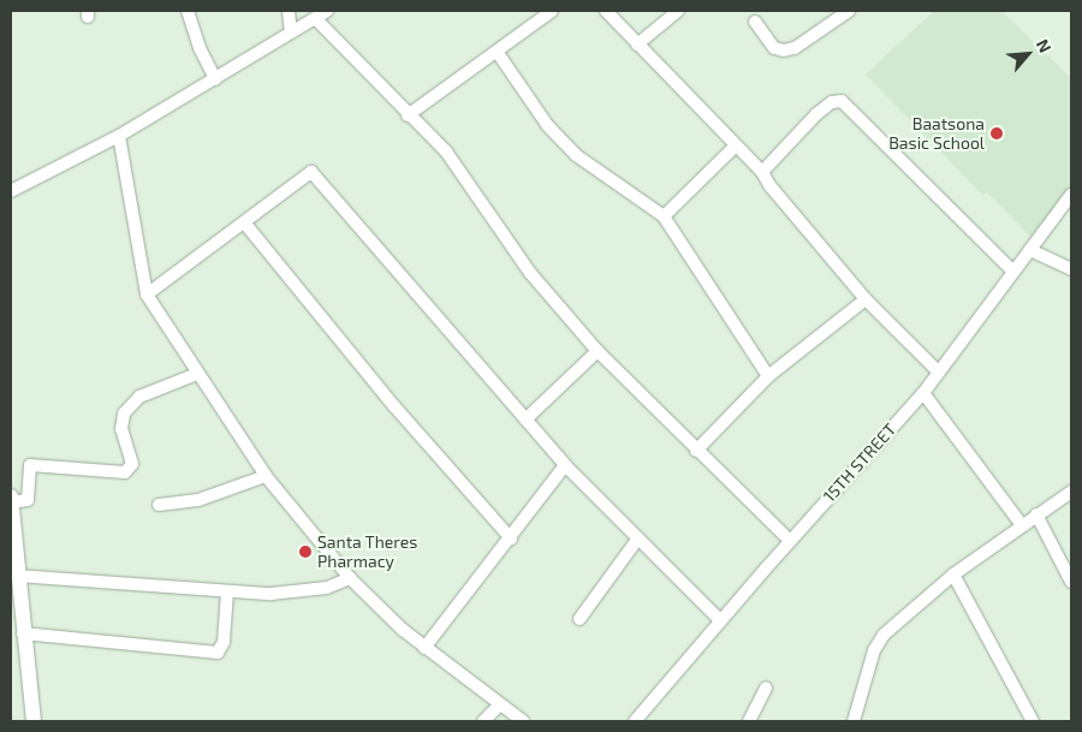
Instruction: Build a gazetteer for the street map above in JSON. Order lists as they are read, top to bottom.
{
  "streets": {
    "street": ["15TH STREET"]
  },
  "places": ["Baatsona Basic School", "Santa Theres Pharmacy"],
  "north": "top right"
}
